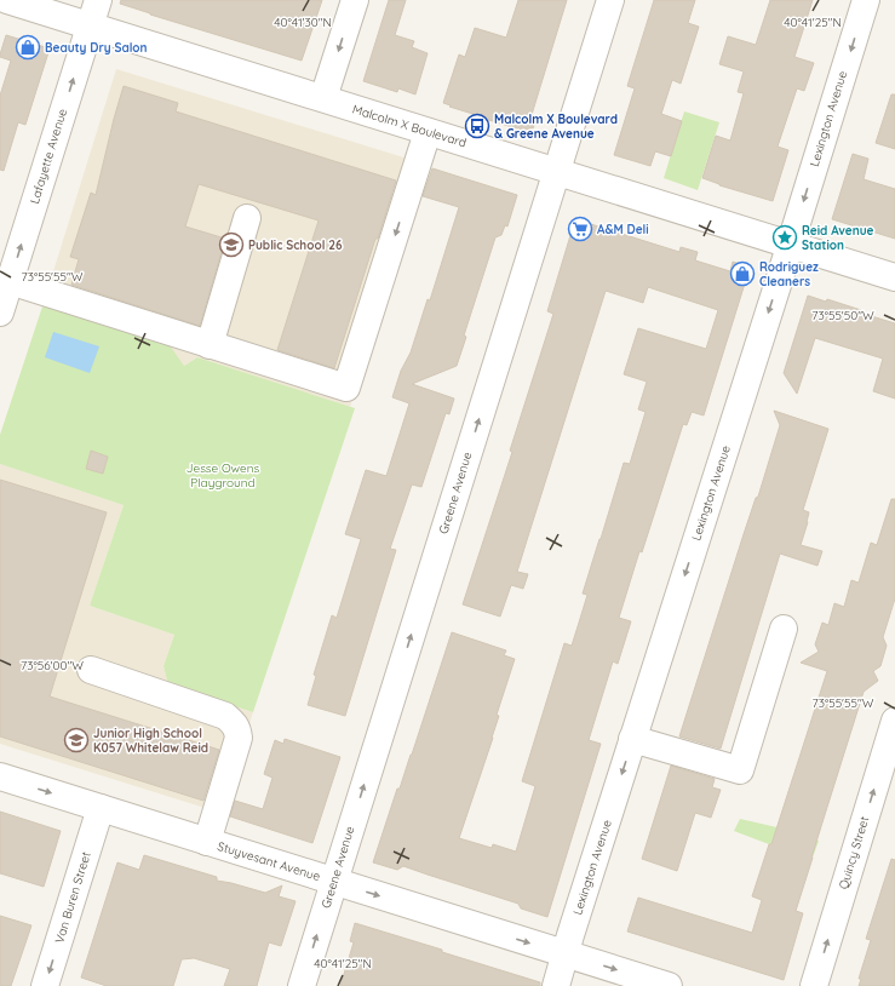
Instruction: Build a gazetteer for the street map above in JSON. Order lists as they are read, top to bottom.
{
  "streets": {
    "street": [
      "Lexington Avenue",
      "Malcolm X Boulevard",
      "Lafayette Avenue",
      "Greene Avenue",
      "Quincy Street",
      "Stuyvesant Avenue",
      "Van Buren Street"
    ]
  },
  "crossings": [
    ["Lexington Avenue", "Malcolm X Boulevard"],
    ["Lexington Avenue", "Stuyvesant Avenue"],
    ["Malcolm X Boulevard", "Lafayette Avenue"],
    ["Malcolm X Boulevard", "Greene Avenue"],
    ["Greene Avenue", "Stuyvesant Avenue"],
    ["Stuyvesant Avenue", "Van Buren Street"]
  ],
  "one_way": [
    "Lexington Avenue",
    "Greene Avenue",
    "Quincy Street",
    "Stuyvesant Avenue",
    "Van Buren Street"
  ],
  "parks": ["Jesse Owens Playground"],
  "places": {
    "shop": ["Beauty Dry Salon", "Rodriguez Cleaners"],
    "bus stop": ["Malcolm X Boulevard & Greene Avenue"],
    "supermarket": ["A&M Deli"],
    "place": ["Reid Avenue Station"],
    "school or university": ["Public School 26", "Junior High School K057 Whitelaw Reid"]
  },
  "coordinates": [
    "40°41'30\"N",
    "40°41'25\"N",
    "73°55'55\"W",
    "73°55'50\"W",
    "73°56'00\"W"
  ]
}
